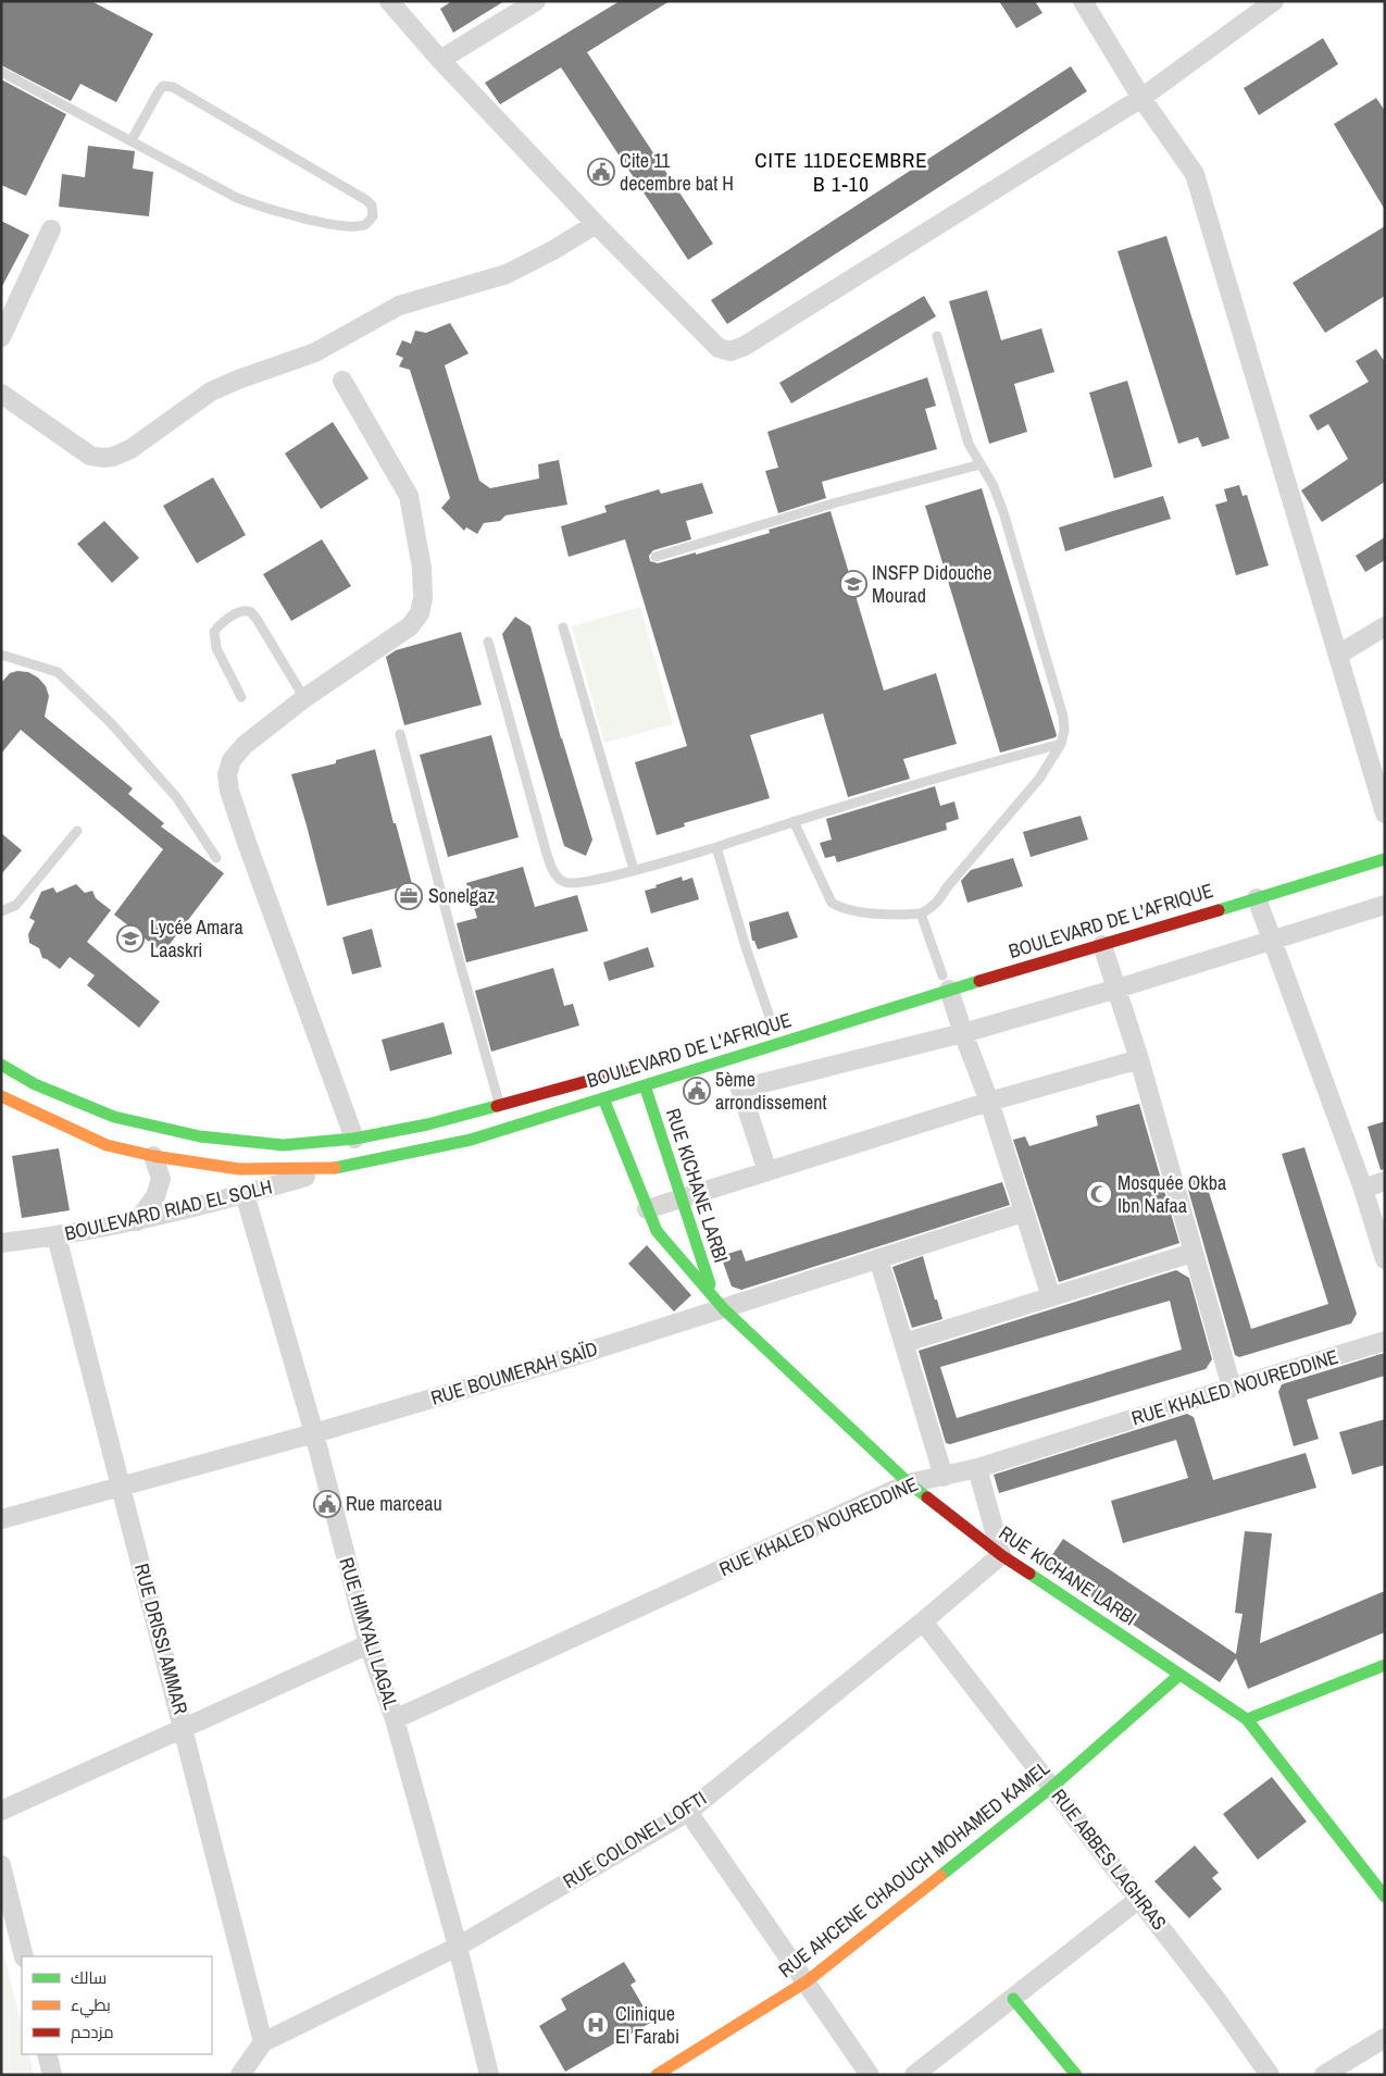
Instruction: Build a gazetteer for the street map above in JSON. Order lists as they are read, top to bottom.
{
  "streets": {
    "street": [
      "BOULEVARD DE L'AFRIQUE",
      "RUE KICHANE LARBI",
      "BOULEVARD RIAD EL SOLH",
      "RUE BOUMERAH SAÏD",
      "RUE KHALED NOUREDDINE",
      "RUE HIMYALI LAGAL",
      "RUE DRISSI AMMAR",
      "RUE COLONEL LOFTI",
      "RUE ABBES LAGHRAS",
      "RUE AHCENE CHAOUCH MOHAMED KAMEL"
    ]
  },
  "crossings": [
    ["BOULEVARD DE L'AFRIQUE", "RUE KICHANE LARBI"],
    ["BOULEVARD DE L'AFRIQUE", "BOULEVARD RIAD EL SOLH"],
    ["RUE KICHANE LARBI", "RUE BOUMERAH SAÏD"],
    ["RUE KICHANE LARBI", "RUE KHALED NOUREDDINE"],
    ["RUE KICHANE LARBI", "RUE COLONEL LOFTI"],
    ["RUE KICHANE LARBI", "RUE AHCENE CHAOUCH MOHAMED KAMEL"],
    ["BOULEVARD RIAD EL SOLH", "RUE HIMYALI LAGAL"],
    ["BOULEVARD RIAD EL SOLH", "RUE DRISSI AMMAR"],
    ["RUE BOUMERAH SAÏD", "RUE HIMYALI LAGAL"],
    ["RUE BOUMERAH SAÏD", "RUE DRISSI AMMAR"],
    ["RUE KHALED NOUREDDINE", "RUE HIMYALI LAGAL"],
    ["RUE HIMYALI LAGAL", "RUE COLONEL LOFTI"],
    ["RUE DRISSI AMMAR", "RUE COLONEL LOFTI"],
    ["RUE COLONEL LOFTI", "RUE ABBES LAGHRAS"],
    ["RUE ABBES LAGHRAS", "RUE AHCENE CHAOUCH MOHAMED KAMEL"]
  ],
  "districts": ["CITE 11DECEMBRE B 1-10"],
  "places": {
    "public building": ["Cite 11 decembre bat H", "5ème arrondissement", "Rue marceau"],
    "school or university": ["INSFP Didouche Mourad", "Lycée Amara Laaskri"],
    "office": ["Sonelgaz"],
    "mosque": ["Mosquée Okba Ibn Nafaa"],
    "hospital": ["Clinique El Farabi"]
  },
  "legend": ["سالك", "بطيء", "مزدحم"]
}
